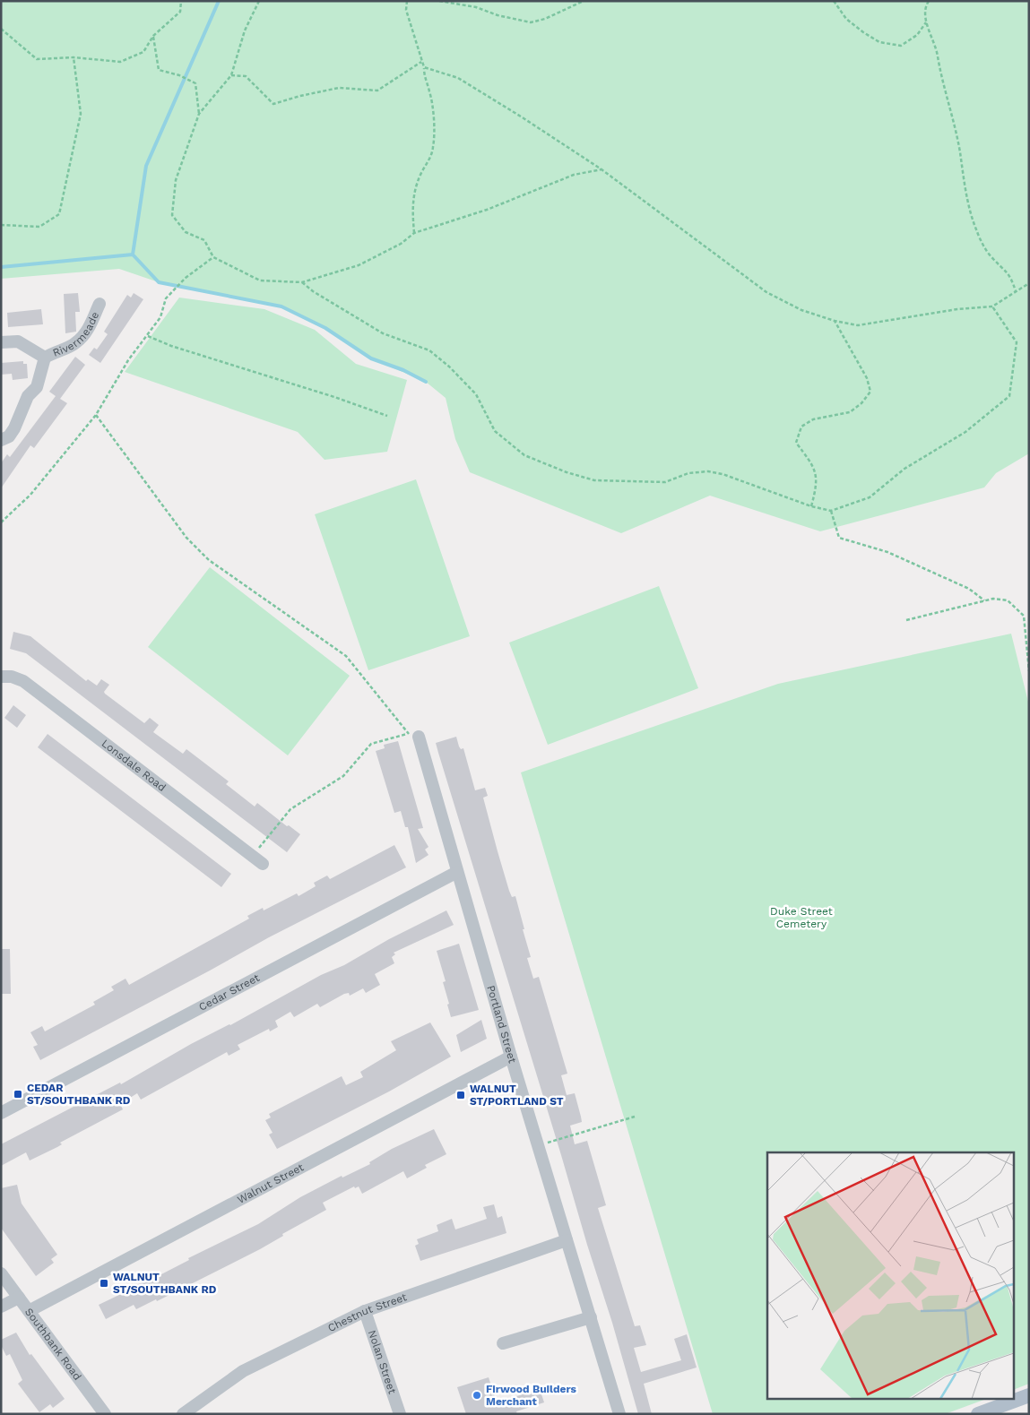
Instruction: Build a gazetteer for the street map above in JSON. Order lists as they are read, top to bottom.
{
  "streets": {
    "street": [
      "Rivermeade",
      "Lonsdale Road",
      "Cedar Street",
      "Portland Street",
      "Walnut Street",
      "Chestnut Street",
      "Southbank Road",
      "Nolan Street"
    ]
  },
  "crossings": [
    ["Cedar Street", "Portland Street"],
    ["Portland Street", "Walnut Street"],
    ["Portland Street", "Chestnut Street"],
    ["Walnut Street", "Southbank Road"],
    ["Chestnut Street", "Nolan Street"]
  ],
  "parks": ["Duke Street Cemetery"],
  "places": {
    "transit": ["CEDAR ST/SOUTHBANK RD", "WALNUT ST/PORTLAND ST", "WALNUT ST/SOUTHBANK RD"],
    "other": ["Firwood Builders Merchant"]
  }
}
